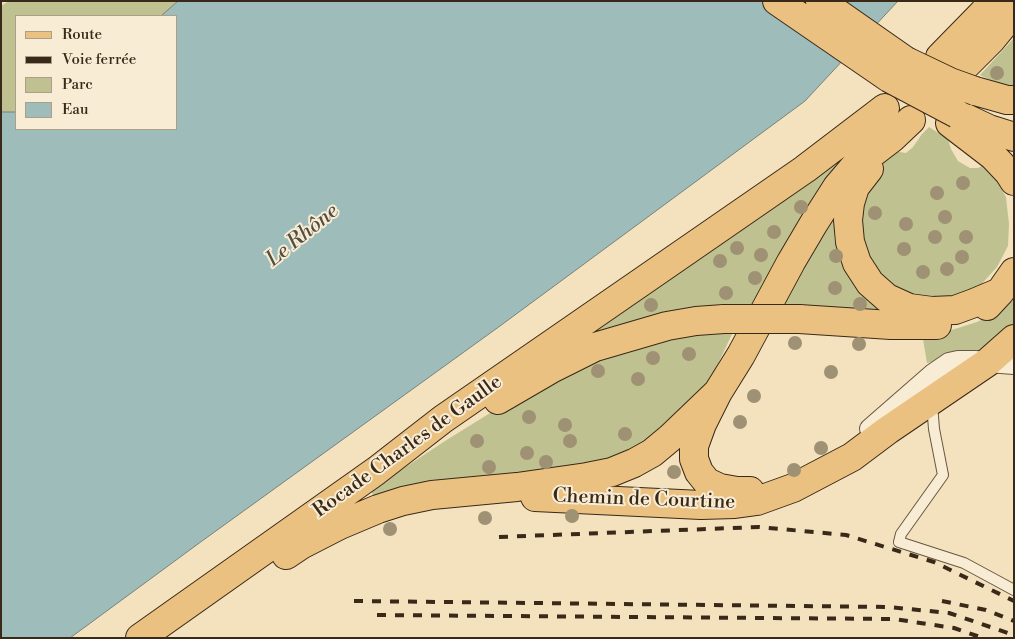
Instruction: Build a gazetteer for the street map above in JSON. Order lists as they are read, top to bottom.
{
  "streets": {
    "main road": ["Rocade Charles de Gaulle", "Chemin de Courtine"]
  },
  "water": ["Le Rhône"],
  "legend": [
    "Route",
    "Voie ferrée",
    "Parc",
    "Eau"
  ]
}
